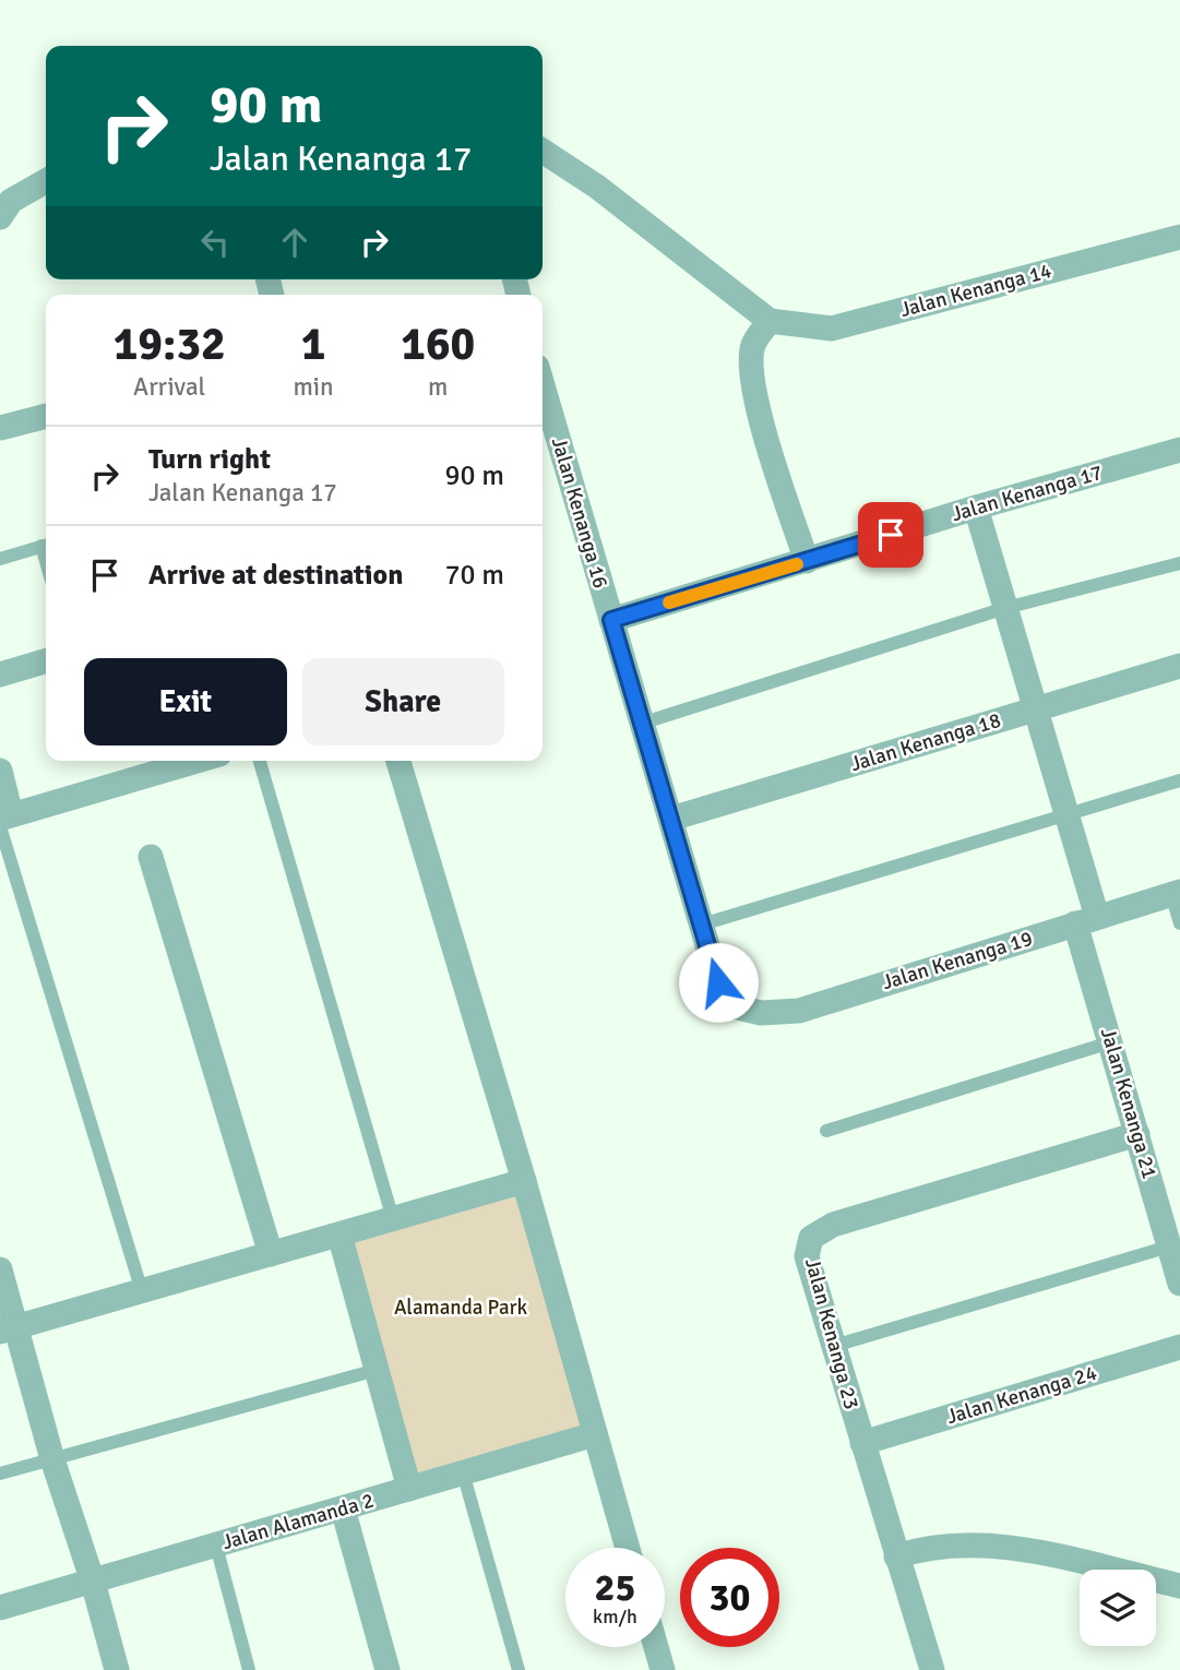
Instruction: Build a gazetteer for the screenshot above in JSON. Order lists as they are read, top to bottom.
{
  "streets": {
    "street": [
      "Jalan Kenanga 14",
      "Jalan Kenanga 17",
      "Jalan Kenanga 16",
      "Jalan Kenanga 18",
      "Jalan Kenanga 19",
      "Jalan Kenanga 21",
      "Jalan Kenanga 23",
      "Jalan Kenanga 24",
      "Jalan Alamanda 2"
    ]
  },
  "crossings": [
    ["Jalan Kenanga 17", "Jalan Kenanga 16"],
    ["Jalan Kenanga 17", "Jalan Kenanga 21"],
    ["Jalan Kenanga 16", "Jalan Kenanga 18"],
    ["Jalan Kenanga 16", "Jalan Kenanga 19"],
    ["Jalan Kenanga 18", "Jalan Kenanga 21"],
    ["Jalan Kenanga 19", "Jalan Kenanga 21"],
    ["Jalan Kenanga 21", "Jalan Kenanga 23"],
    ["Jalan Kenanga 23", "Jalan Kenanga 24"]
  ],
  "parks": ["Alamanda Park"],
  "page": {
    "turn": ["90 m", "Jalan Kenanga 17"],
    "eta": [
      "19:32",
      "Arrival",
      "1",
      "min",
      "160",
      "m"
    ],
    "list": [
      {
        "name": "Turn right",
        "note": "Jalan Kenanga 17",
        "value": "90 m"
      },
      {
        "name": "Arrive at destination",
        "value": "70 m"
      }
    ],
    "buttons": ["Exit", "Share"],
    "speed": "25 km/h",
    "limit": "30"
  }
}
